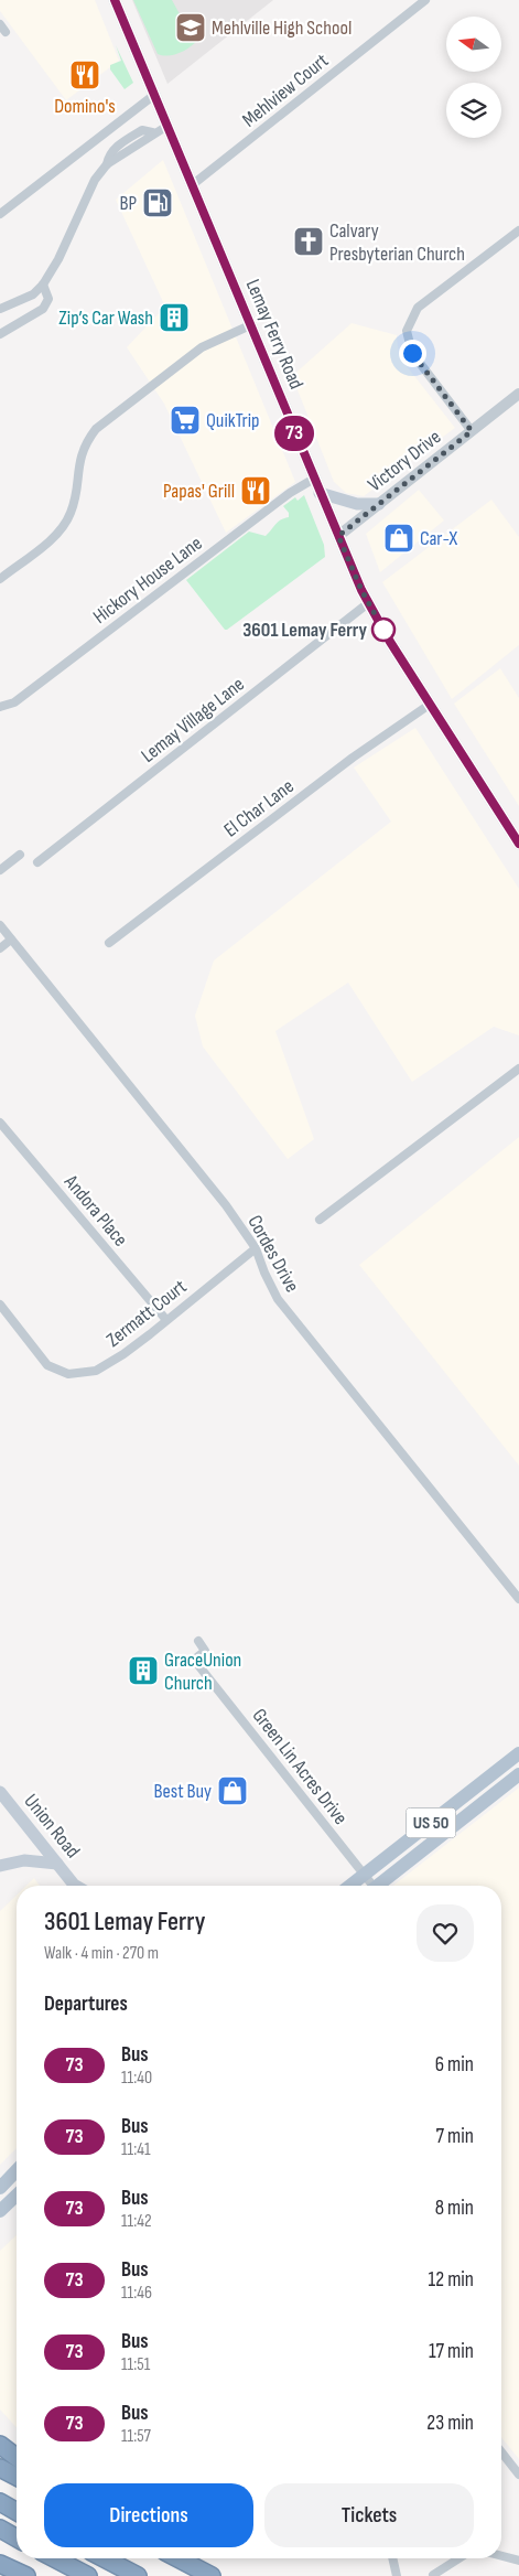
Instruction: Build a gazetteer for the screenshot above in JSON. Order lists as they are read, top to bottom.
{
  "streets": {
    "main road": ["Lemay Ferry Road", "US 50", "Union Road"],
    "street": [
      "Mehlview Court",
      "Victory Drive",
      "Hickory House Lane",
      "Lemay Village Lane",
      "El Char Lane",
      "Andora Place",
      "Cordes Drive",
      "Zermatt Court",
      "Green Lin Acres Drive"
    ]
  },
  "crossings": [
    ["Mehlview Court", "Lemay Ferry Road"],
    ["Lemay Ferry Road", "Victory Drive"],
    ["Lemay Ferry Road", "Hickory House Lane"],
    ["Lemay Ferry Road", "Lemay Village Lane"],
    ["Lemay Ferry Road", "El Char Lane"],
    ["Andora Place", "Zermatt Court"],
    ["Cordes Drive", "Zermatt Court"],
    ["Green Lin Acres Drive", "US 50"]
  ],
  "places": {
    "school or university": ["Mehlville High School"],
    "restaurant": ["Domino's", "Papas' Grill"],
    "fuel station": ["BP"],
    "church": ["Calvary Presbyterian Church"],
    "building": ["Zip’s Car Wash", "GraceUnion Church"],
    "supermarket": ["QuikTrip"],
    "shop": ["Car-X", "Best Buy"],
    "other": ["3601 Lemay Ferry"]
  },
  "lines": ["bus line 73"],
  "north": "left",
  "page": {
    "on_map": "73",
    "heading": [
      ["3601 Lemay Ferry", "Walk · 4 min · 270 m"],
      "Departures"
    ],
    "list": [
      {
        "mark": "73",
        "name": "Bus",
        "note": "11:40",
        "value": "6 min"
      },
      {
        "mark": "73",
        "name": "Bus",
        "note": "11:41",
        "value": "7 min"
      },
      {
        "mark": "73",
        "name": "Bus",
        "note": "11:42",
        "value": "8 min"
      },
      {
        "mark": "73",
        "name": "Bus",
        "note": "11:46",
        "value": "12 min"
      },
      {
        "mark": "73",
        "name": "Bus",
        "note": "11:51",
        "value": "17 min"
      },
      {
        "mark": "73",
        "name": "Bus",
        "note": "11:57",
        "value": "23 min"
      }
    ],
    "buttons": ["Directions", "Tickets"]
  }
}
